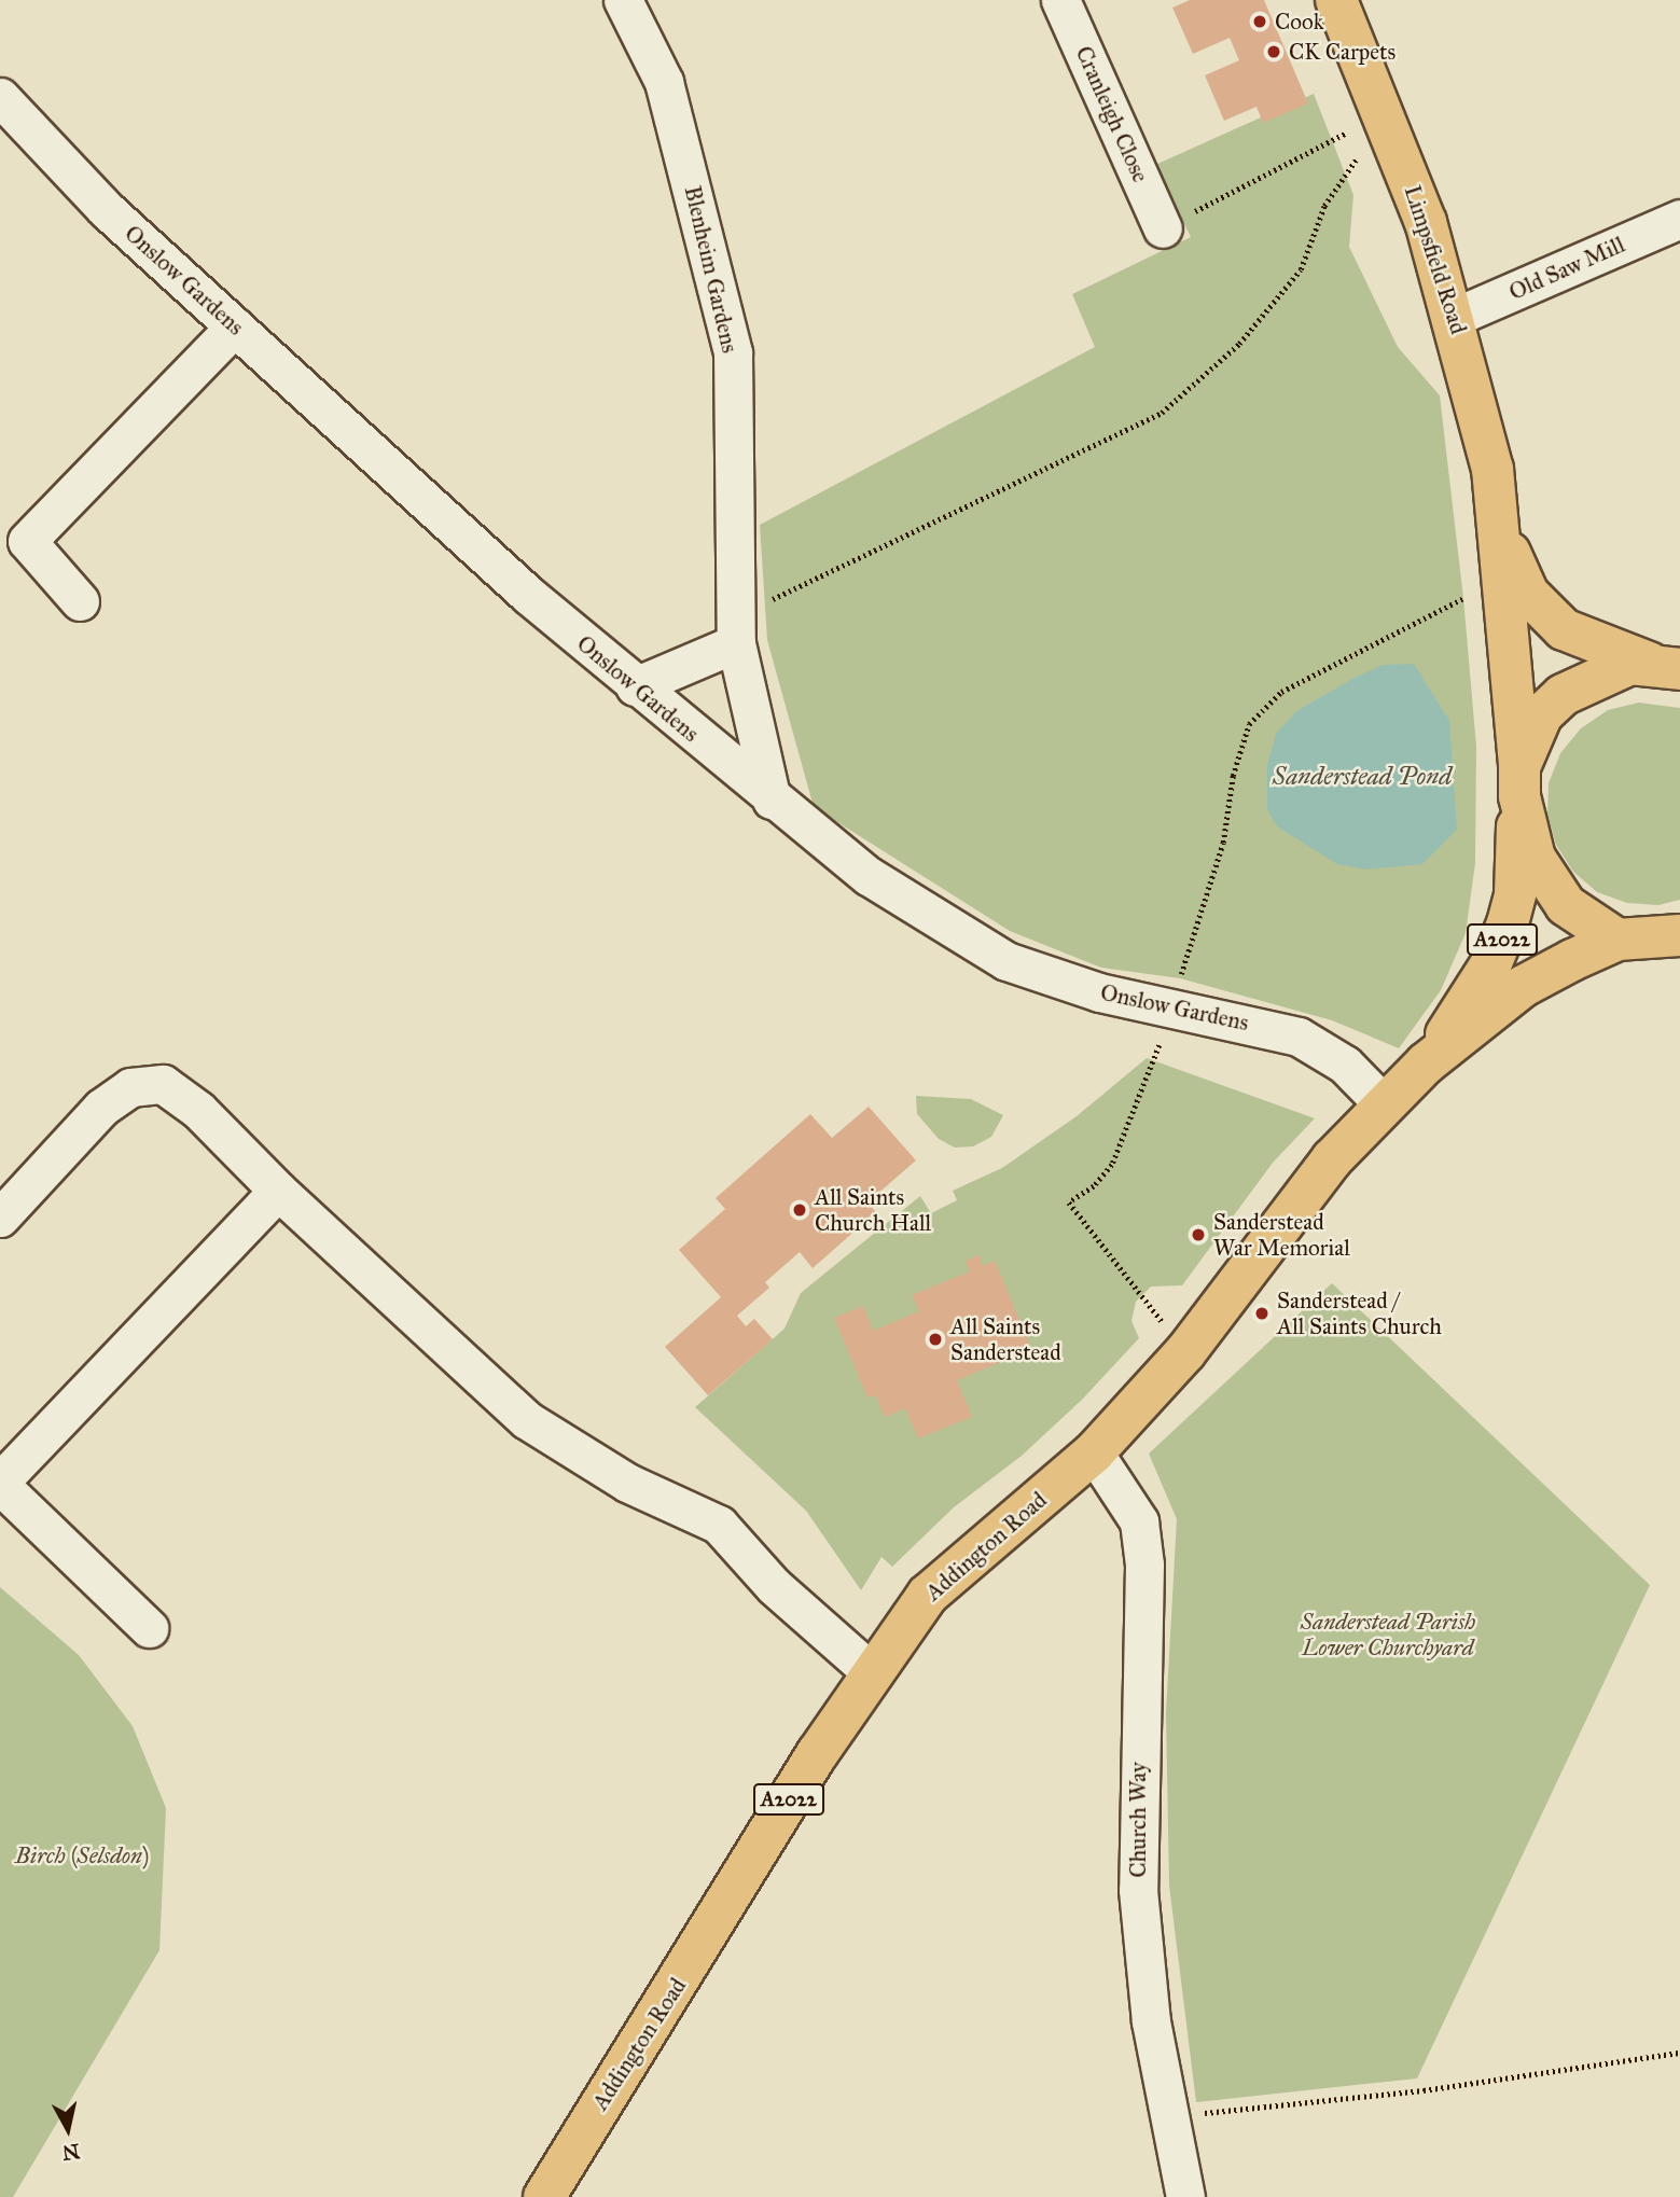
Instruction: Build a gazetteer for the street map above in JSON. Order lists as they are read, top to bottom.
{
  "streets": {
    "main road": ["Limpsfield Road", "A2022", "Addington Road"],
    "street": [
      "Cranleigh Close",
      "Old Saw Mill",
      "Blenheim Gardens",
      "Onslow Gardens",
      "Church Way"
    ]
  },
  "crossings": [
    ["Limpsfield Road", "Old Saw Mill"],
    ["Limpsfield Road", "A2022"],
    ["Blenheim Gardens", "Onslow Gardens"],
    ["Onslow Gardens", "Addington Road"],
    ["A2022", "Addington Road"],
    ["Addington Road", "Church Way"]
  ],
  "water": ["Sanderstead Pond"],
  "parks": ["Sanderstead Parish Lower Churchyard", "Birch (Selsdon)"],
  "places": [
    "Cook",
    "CK Carpets",
    "All Saints Church Hall",
    "Sanderstead War Memorial",
    "Sanderstead / All Saints Church",
    "All Saints Sanderstead"
  ],
  "north": "bottom"
}
